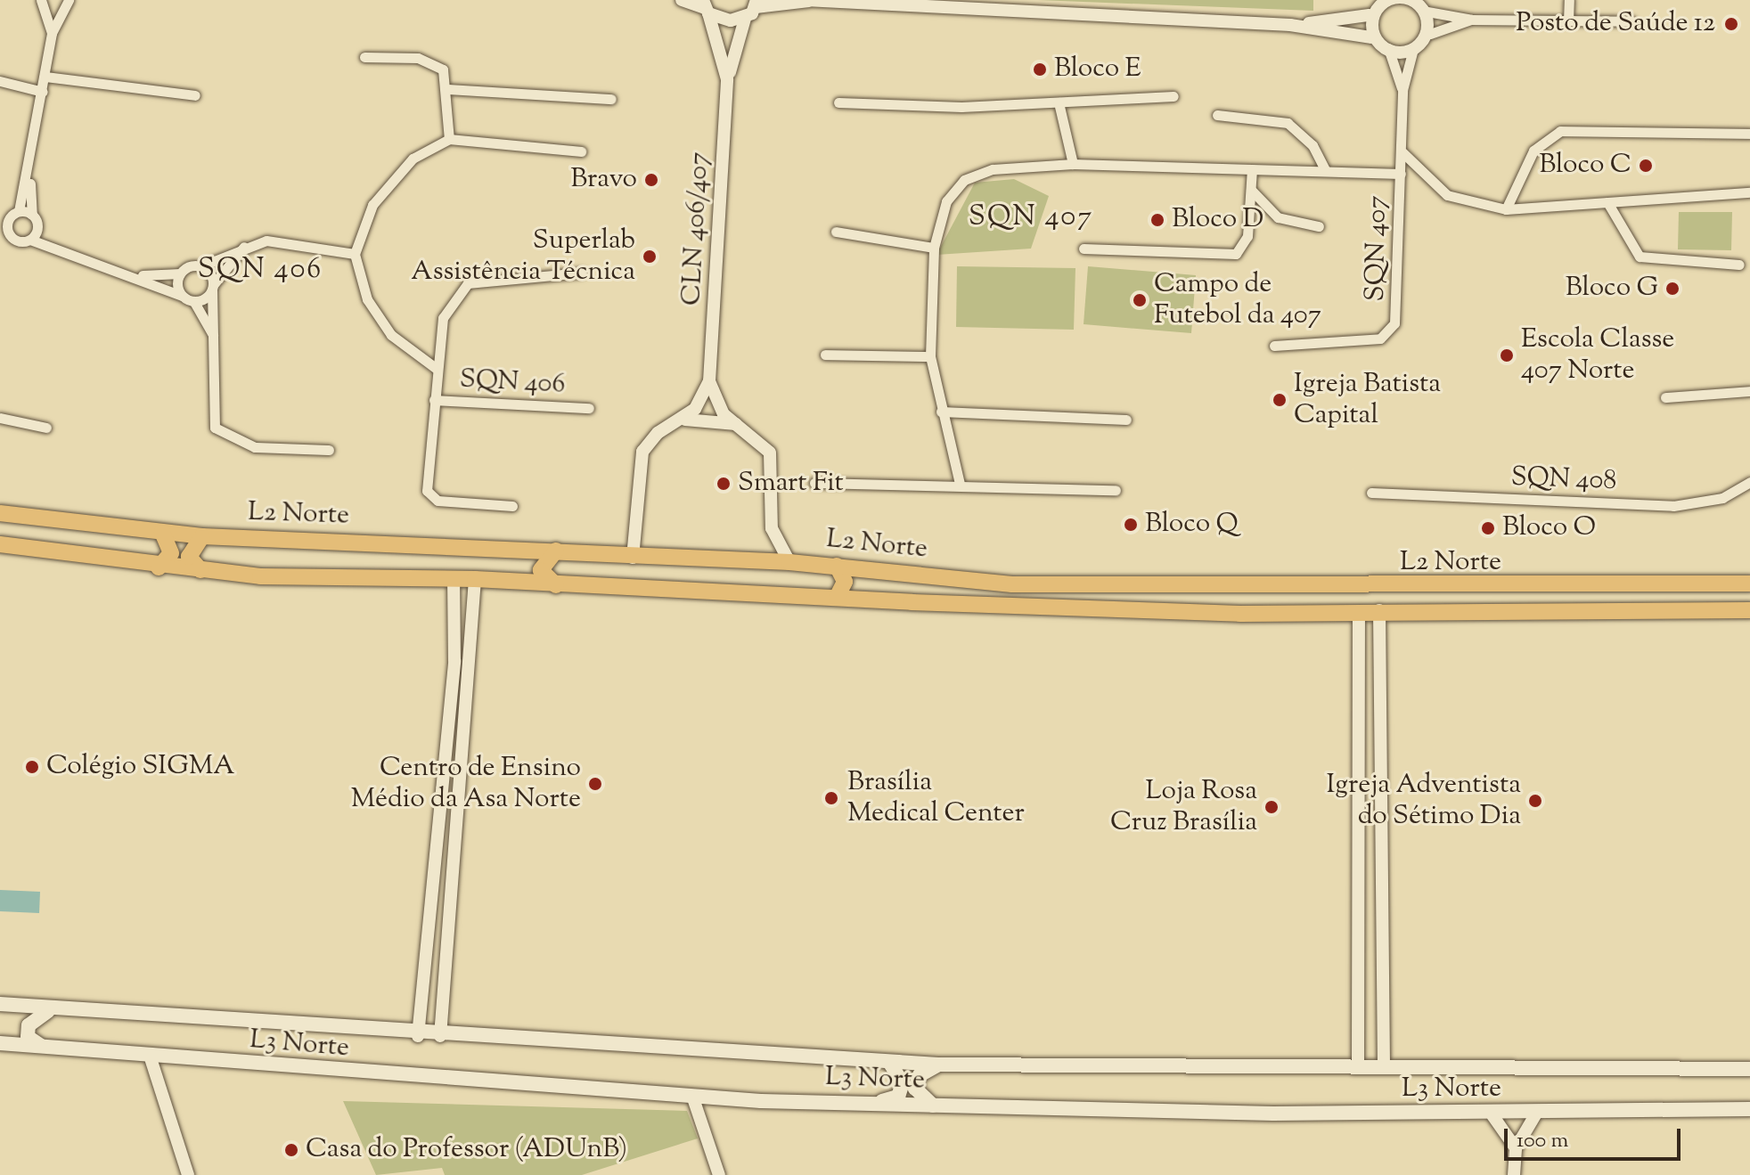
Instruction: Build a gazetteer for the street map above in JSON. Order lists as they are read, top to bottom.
{
  "streets": {
    "main road": ["L2 Norte", "L3 Norte"],
    "street": [
      "CLN 406/407",
      "SQN 407",
      "SQN 406",
      "SQN 408"
    ]
  },
  "districts": ["SQN 407", "SQN 406"],
  "places": [
    "Posto de Saúde 12",
    "Bloco E",
    "Bloco C",
    "Bravo",
    "Bloco D",
    "Superlab Assistência Técnica",
    "Bloco G",
    "Campo de Futebol da 407",
    "Escola Classe 407 Norte",
    "Igreja Batista Capital",
    "Smart Fit",
    "Bloco Q",
    "Bloco O",
    "Colégio SIGMA",
    "Centro de Ensino Médio da Asa Norte",
    "Brasília Medical Center",
    "Igreja Adventista do Sétimo Dia",
    "Loja Rosa Cruz Brasília",
    "Casa do Professor (ADUnB)"
  ],
  "scale_bar": "100 m"
}
